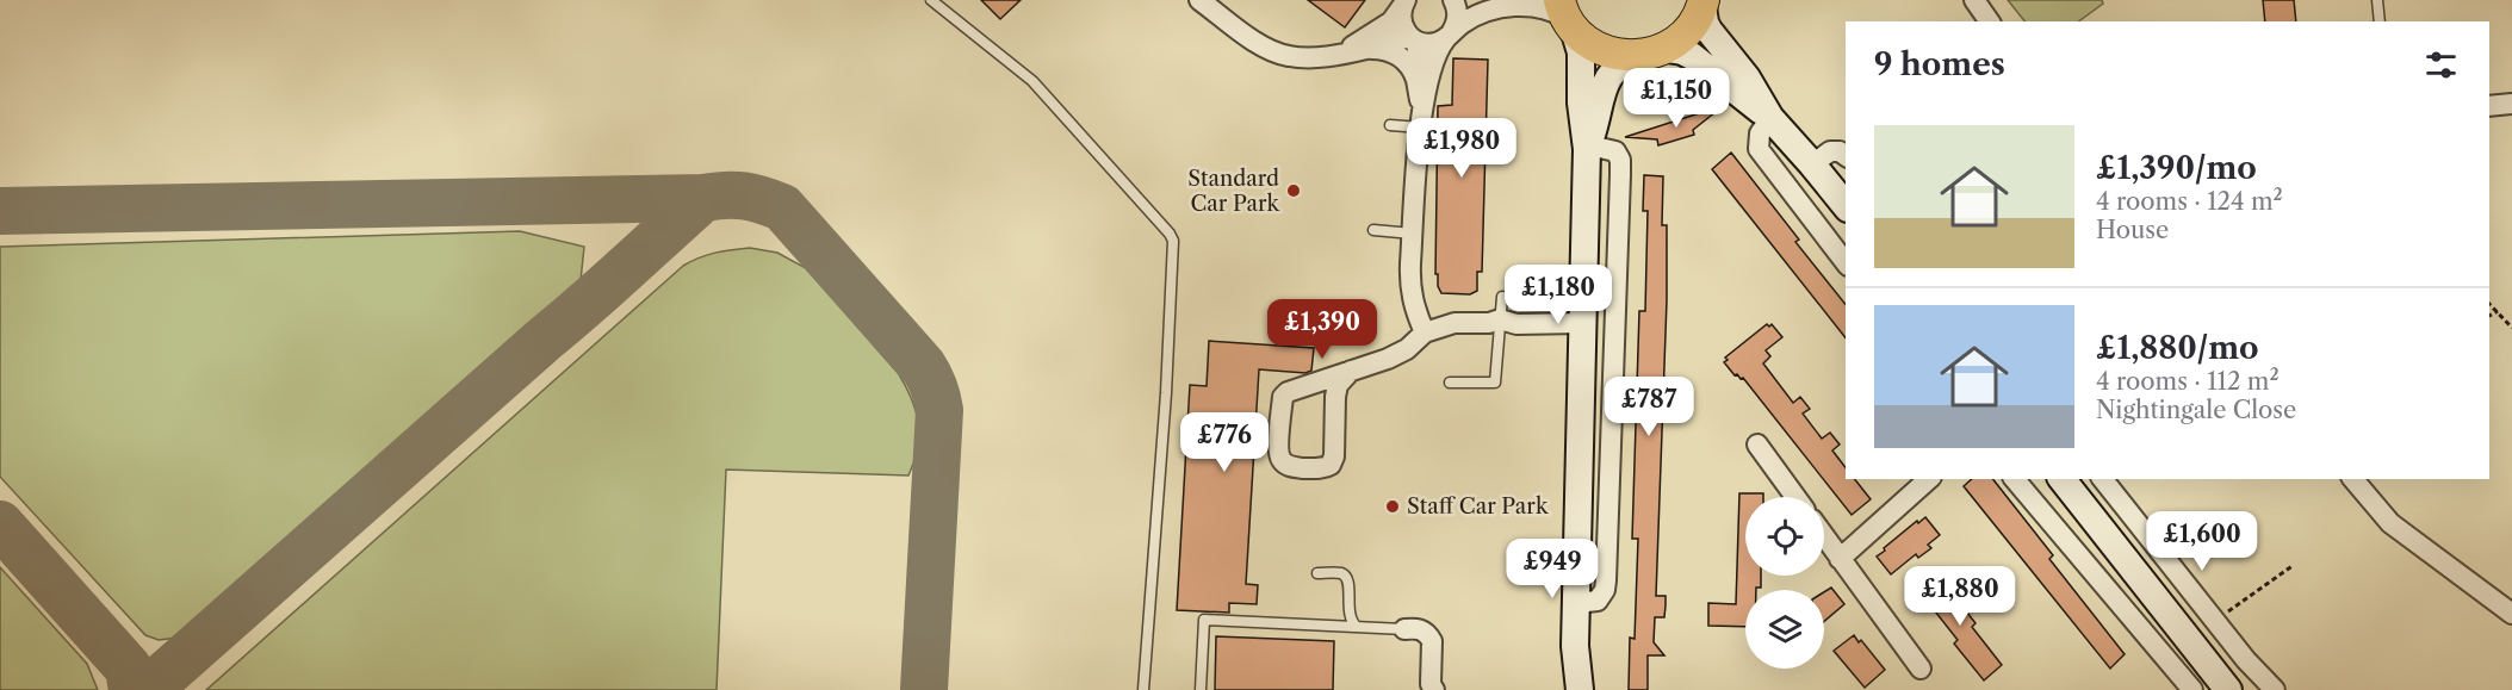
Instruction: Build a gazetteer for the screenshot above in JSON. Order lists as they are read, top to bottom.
{
  "places": ["Standard Car Park", "Staff Car Park"],
  "page": {
    "heading": "9 homes",
    "price": [
      "£1,150",
      "£1,980",
      "£1,180",
      "£1,390",
      "£787",
      "£776",
      "£1,600",
      "£949",
      "£1,880"
    ],
    "list": [
      {
        "name": "£1,390/mo",
        "note": "4 rooms · 124 m² · House"
      },
      {
        "name": "£1,880/mo",
        "note": "4 rooms · 112 m² · Nightingale Close"
      }
    ]
  }
}
